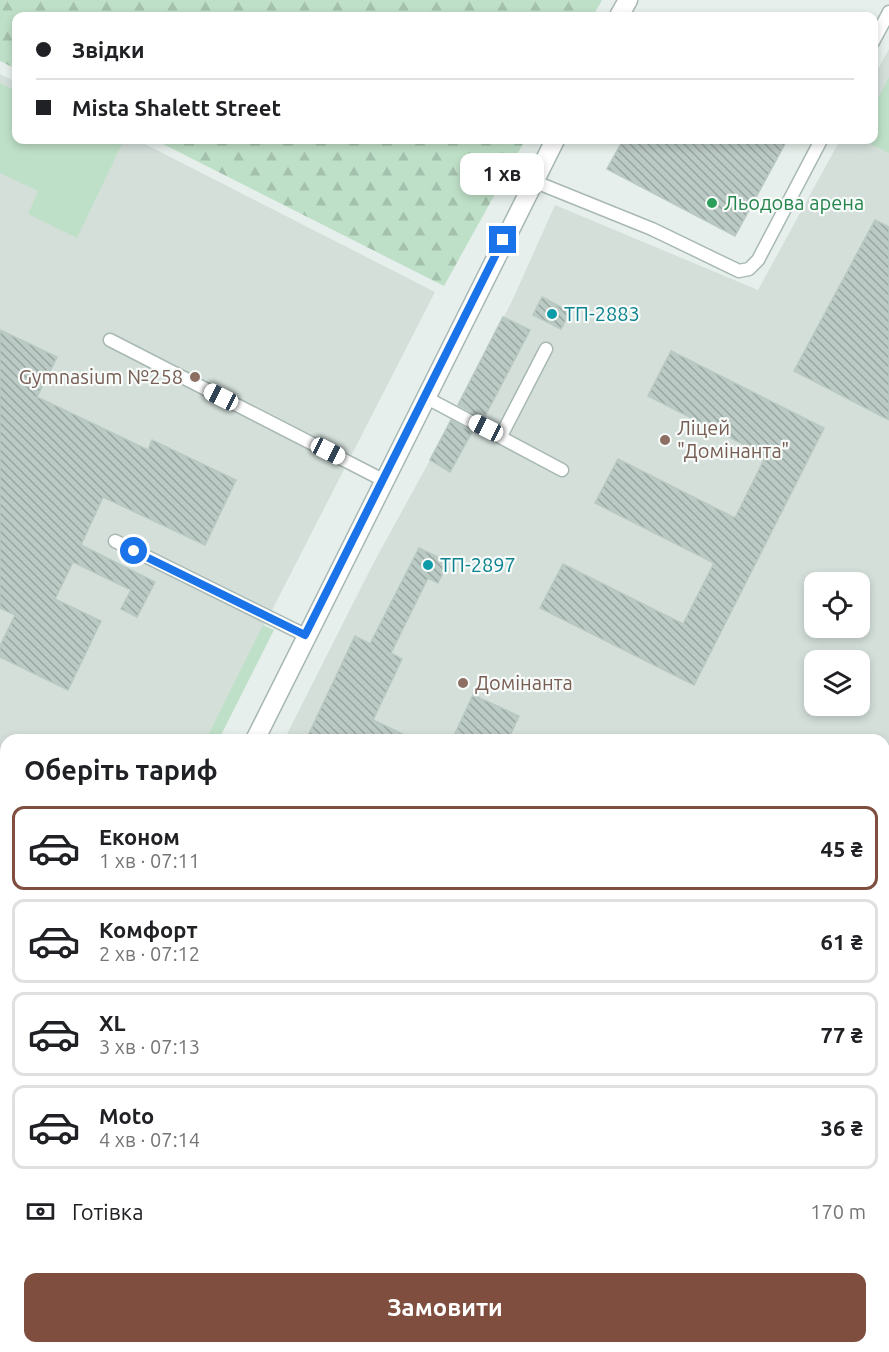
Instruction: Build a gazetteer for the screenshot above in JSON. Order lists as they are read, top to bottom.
{
  "places": [
    "Льодова арена",
    "ТП-2883",
    "Gymnasium №258",
    "Ліцей \"Домінанта\"",
    "ТП-2897",
    "Домінанта"
  ],
  "page": {
    "banner": ["Звідки", "Mista Shalett Street"],
    "bubble": "1 хв",
    "heading": "Оберіть тариф",
    "list": [
      {
        "name": "Економ",
        "note": "1 хв · 07:11",
        "value": "45 ₴"
      },
      {
        "name": "Комфорт",
        "note": "2 хв · 07:12",
        "value": "61 ₴"
      },
      {
        "name": "XL",
        "note": "3 хв · 07:13",
        "value": "77 ₴"
      },
      {
        "name": "Moto",
        "note": "4 хв · 07:14",
        "value": "36 ₴"
      }
    ],
    "pay": ["Готівка", "170 m"],
    "buttons": "Замовити"
  }
}
